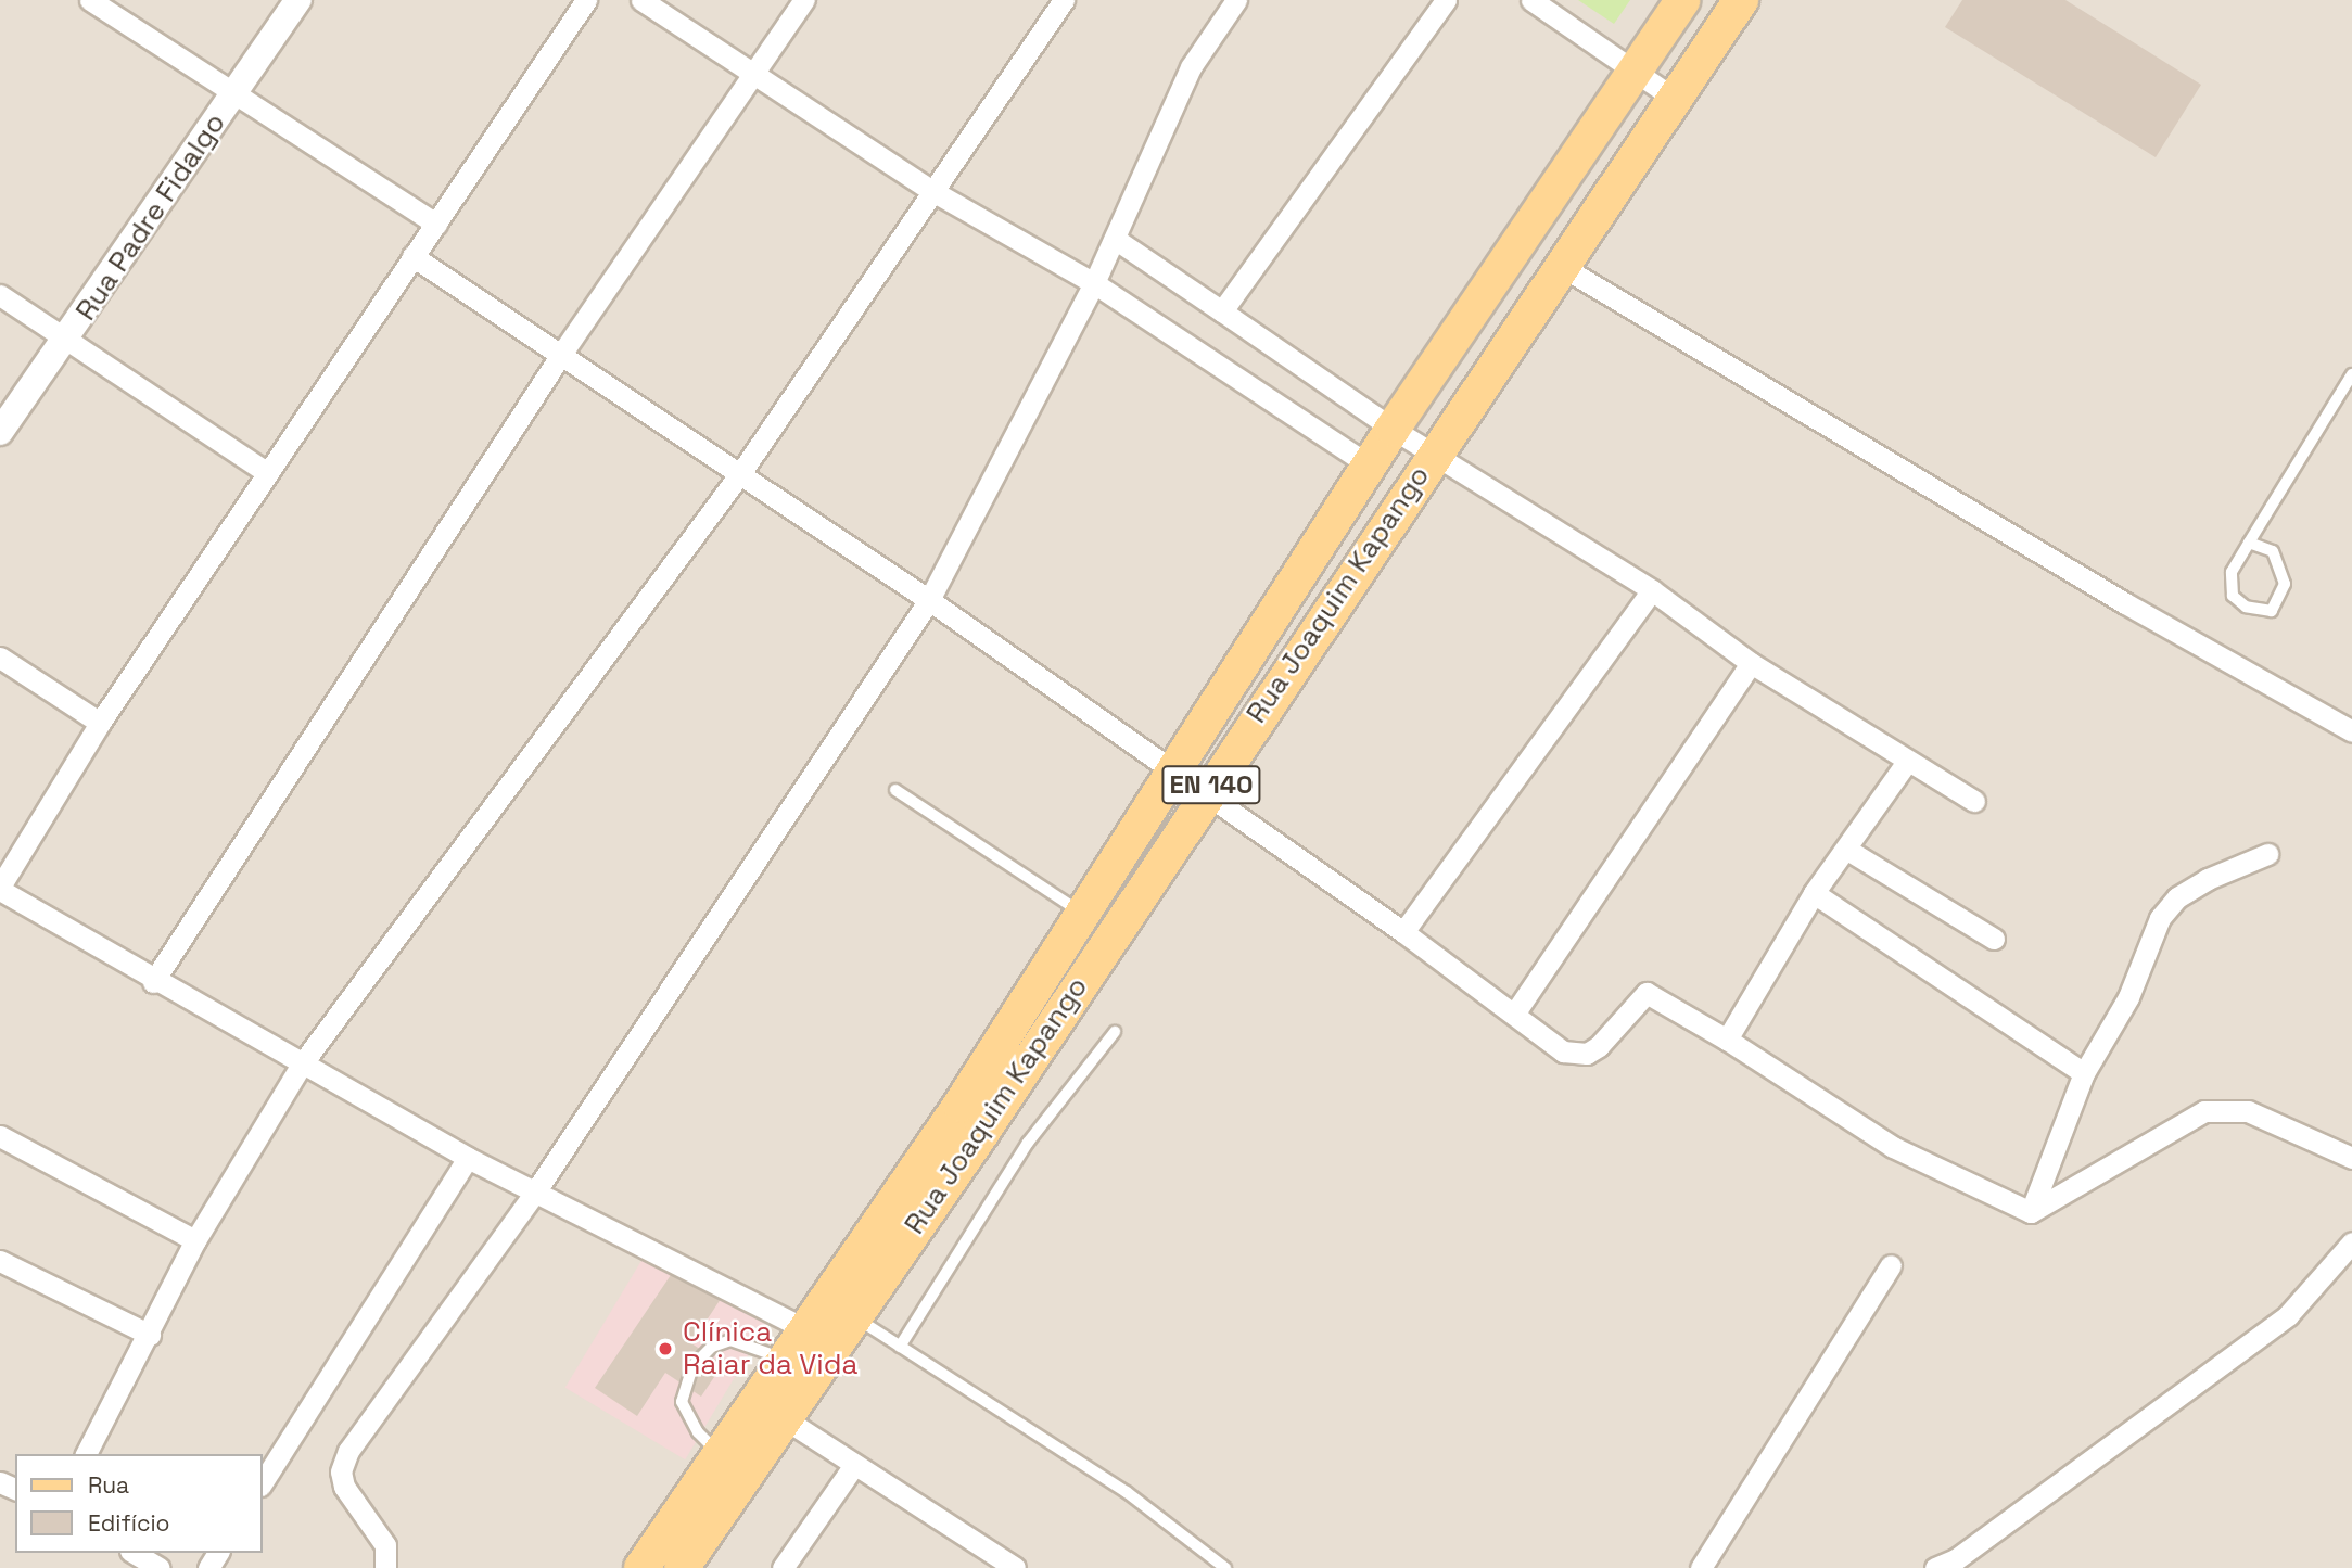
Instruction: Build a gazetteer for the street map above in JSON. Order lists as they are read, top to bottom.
{
  "streets": {
    "main road": ["Rua Joaquim Kapango", "EN 140"],
    "street": ["Rua Padre Fidalgo"]
  },
  "places": ["Clínica Raiar da Vida"],
  "legend": ["Rua", "Edifício"]
}
